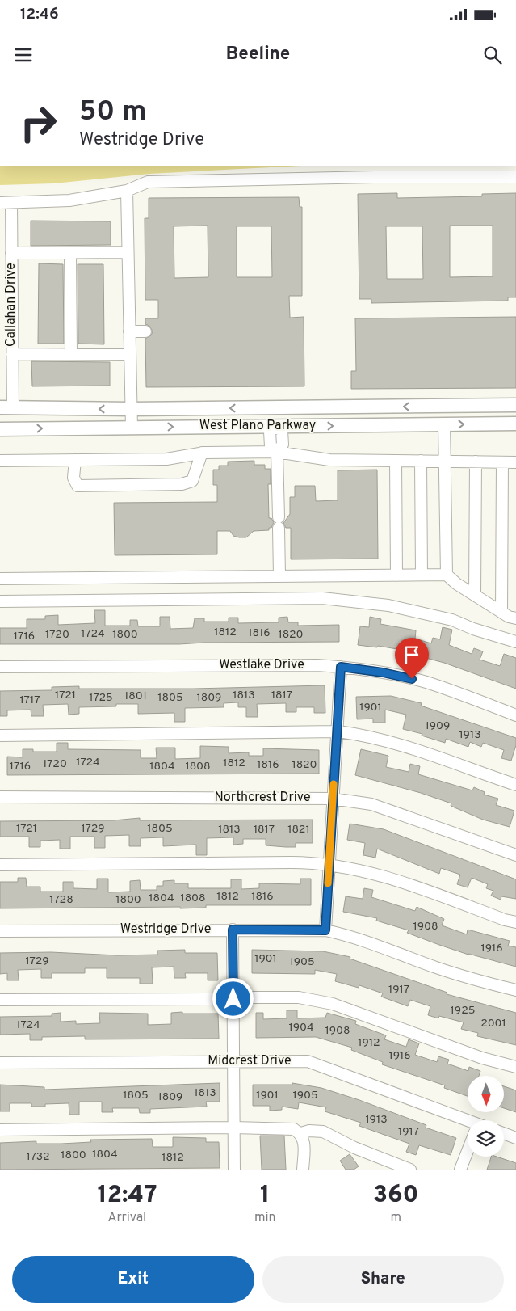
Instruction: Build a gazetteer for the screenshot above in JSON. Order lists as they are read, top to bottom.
{
  "streets": {
    "main road": ["West Plano Parkway"],
    "street": [
      "Callahan Drive",
      "Westlake Drive",
      "Northcrest Drive",
      "Westridge Drive",
      "Midcrest Drive"
    ]
  },
  "crossings": [
    ["Callahan Drive", "West Plano Parkway"]
  ],
  "house_numbers": [
    "1812",
    "1816",
    "1724",
    "1720",
    "1800",
    "1820",
    "1716",
    "1721",
    "1813",
    "1817",
    "1801",
    "1725",
    "1805",
    "1809",
    "1717",
    "1901",
    "1909",
    "1913",
    "1724",
    "1812",
    "1720",
    "1816",
    "1820",
    "1716",
    "1804",
    "1808",
    "1721",
    "1729",
    "1805",
    "1813",
    "1817",
    "1821",
    "1812",
    "1816",
    "1804",
    "1808",
    "1728",
    "1800",
    "1908",
    "1916",
    "1901",
    "1729",
    "1905",
    "1917",
    "1925",
    "2001",
    "1724",
    "1904",
    "1908",
    "1912",
    "1916",
    "1813",
    "1805",
    "1901",
    "1905",
    "1809",
    "1913",
    "1917",
    "1804",
    "1800",
    "1732",
    "1812"
  ],
  "north": "bottom",
  "page": {
    "status": "12:46",
    "header": "Beeline",
    "turn": ["50 m", "Westridge Drive"],
    "eta": [
      "12:47",
      "Arrival",
      "1",
      "min",
      "360",
      "m"
    ],
    "buttons": ["Exit", "Share"]
  }
}
